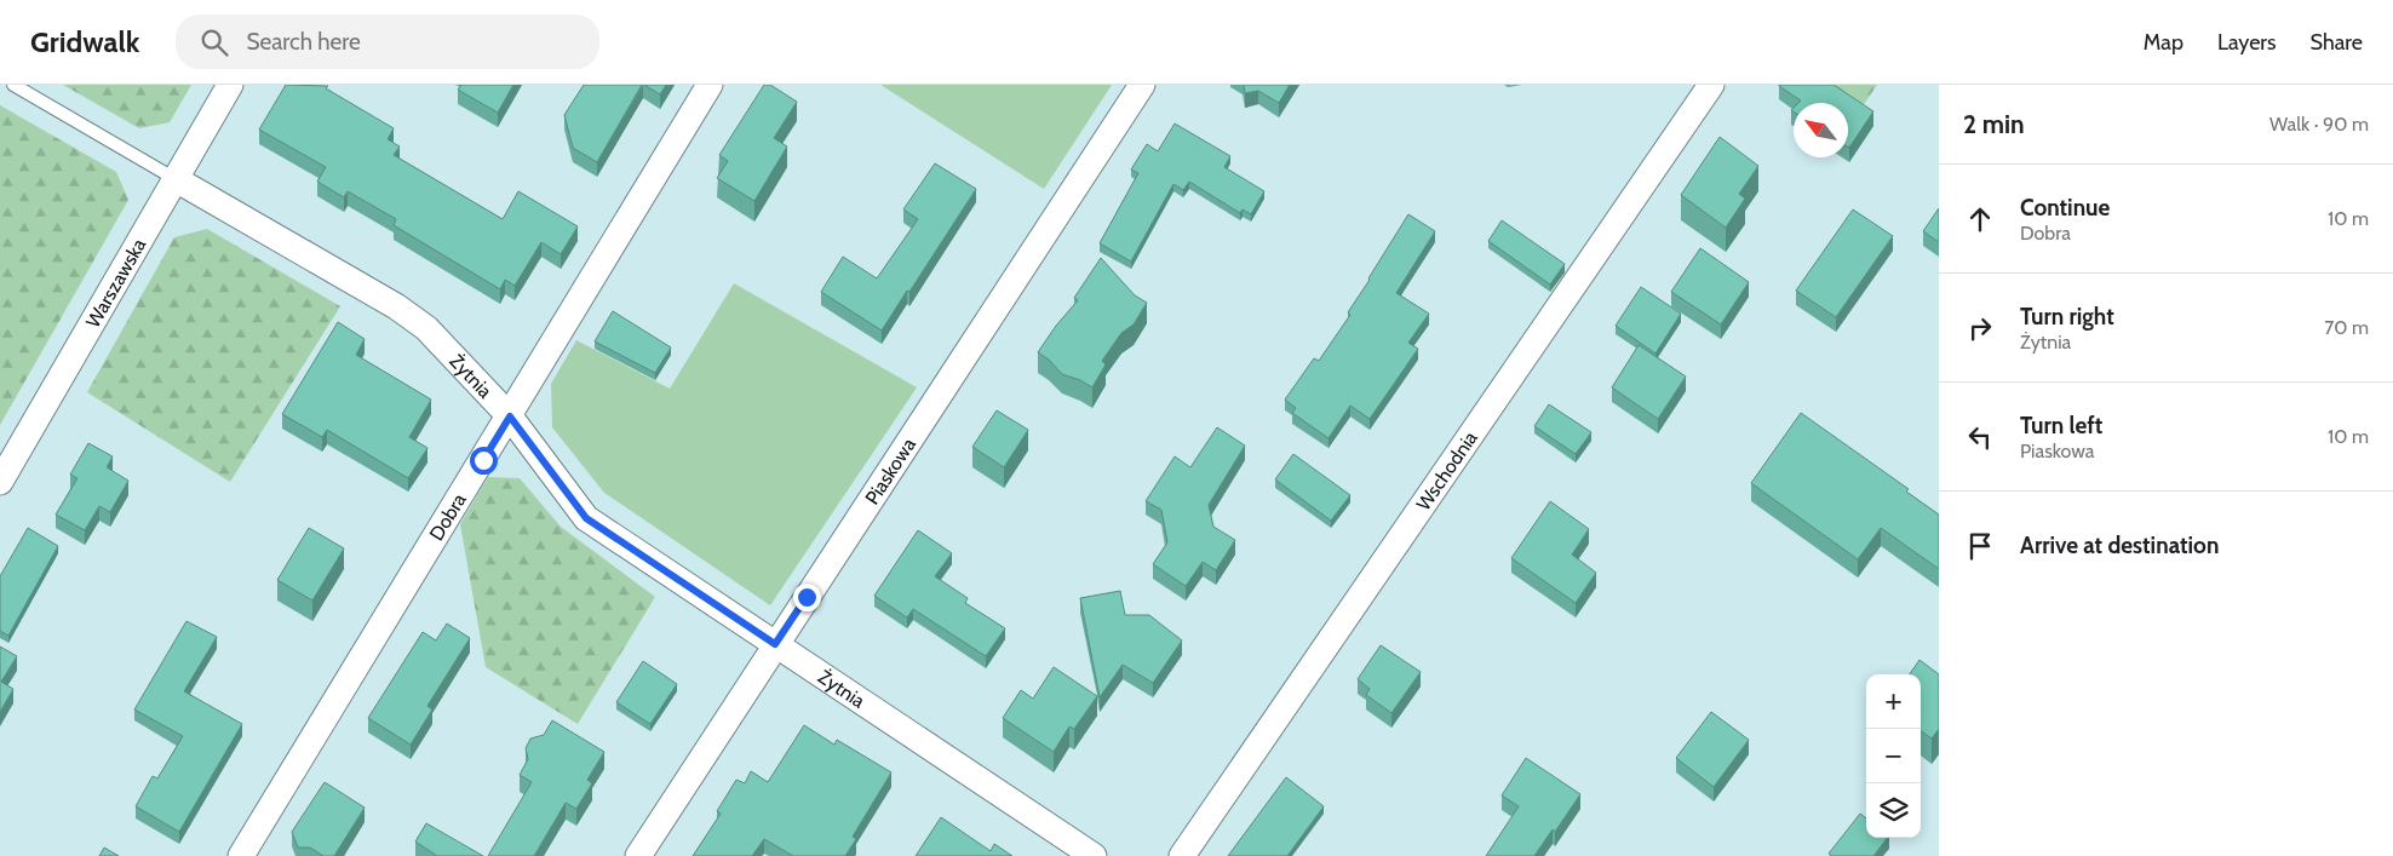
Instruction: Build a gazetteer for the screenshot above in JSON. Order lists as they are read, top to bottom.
{
  "streets": {
    "street": [
      "Warszawska",
      "Żytnia",
      "Piaskowa",
      "Wschodnia",
      "Dobra"
    ]
  },
  "crossings": [
    ["Warszawska", "Żytnia"],
    ["Żytnia", "Piaskowa"],
    ["Żytnia", "Dobra"]
  ],
  "north": "top left",
  "page": {
    "header": "Gridwalk",
    "search": "Search here",
    "nav": ["Map", "Layers", "Share"],
    "heading": ["2 min", "Walk · 90 m"],
    "list": [
      ["Continue", "Dobra", "10 m"],
      ["Turn right", "Żytnia", "70 m"],
      ["Turn left", "Piaskowa", "10 m"],
      "Arrive at destination"
    ],
    "map_buttons": ["+", "−"]
  }
}
